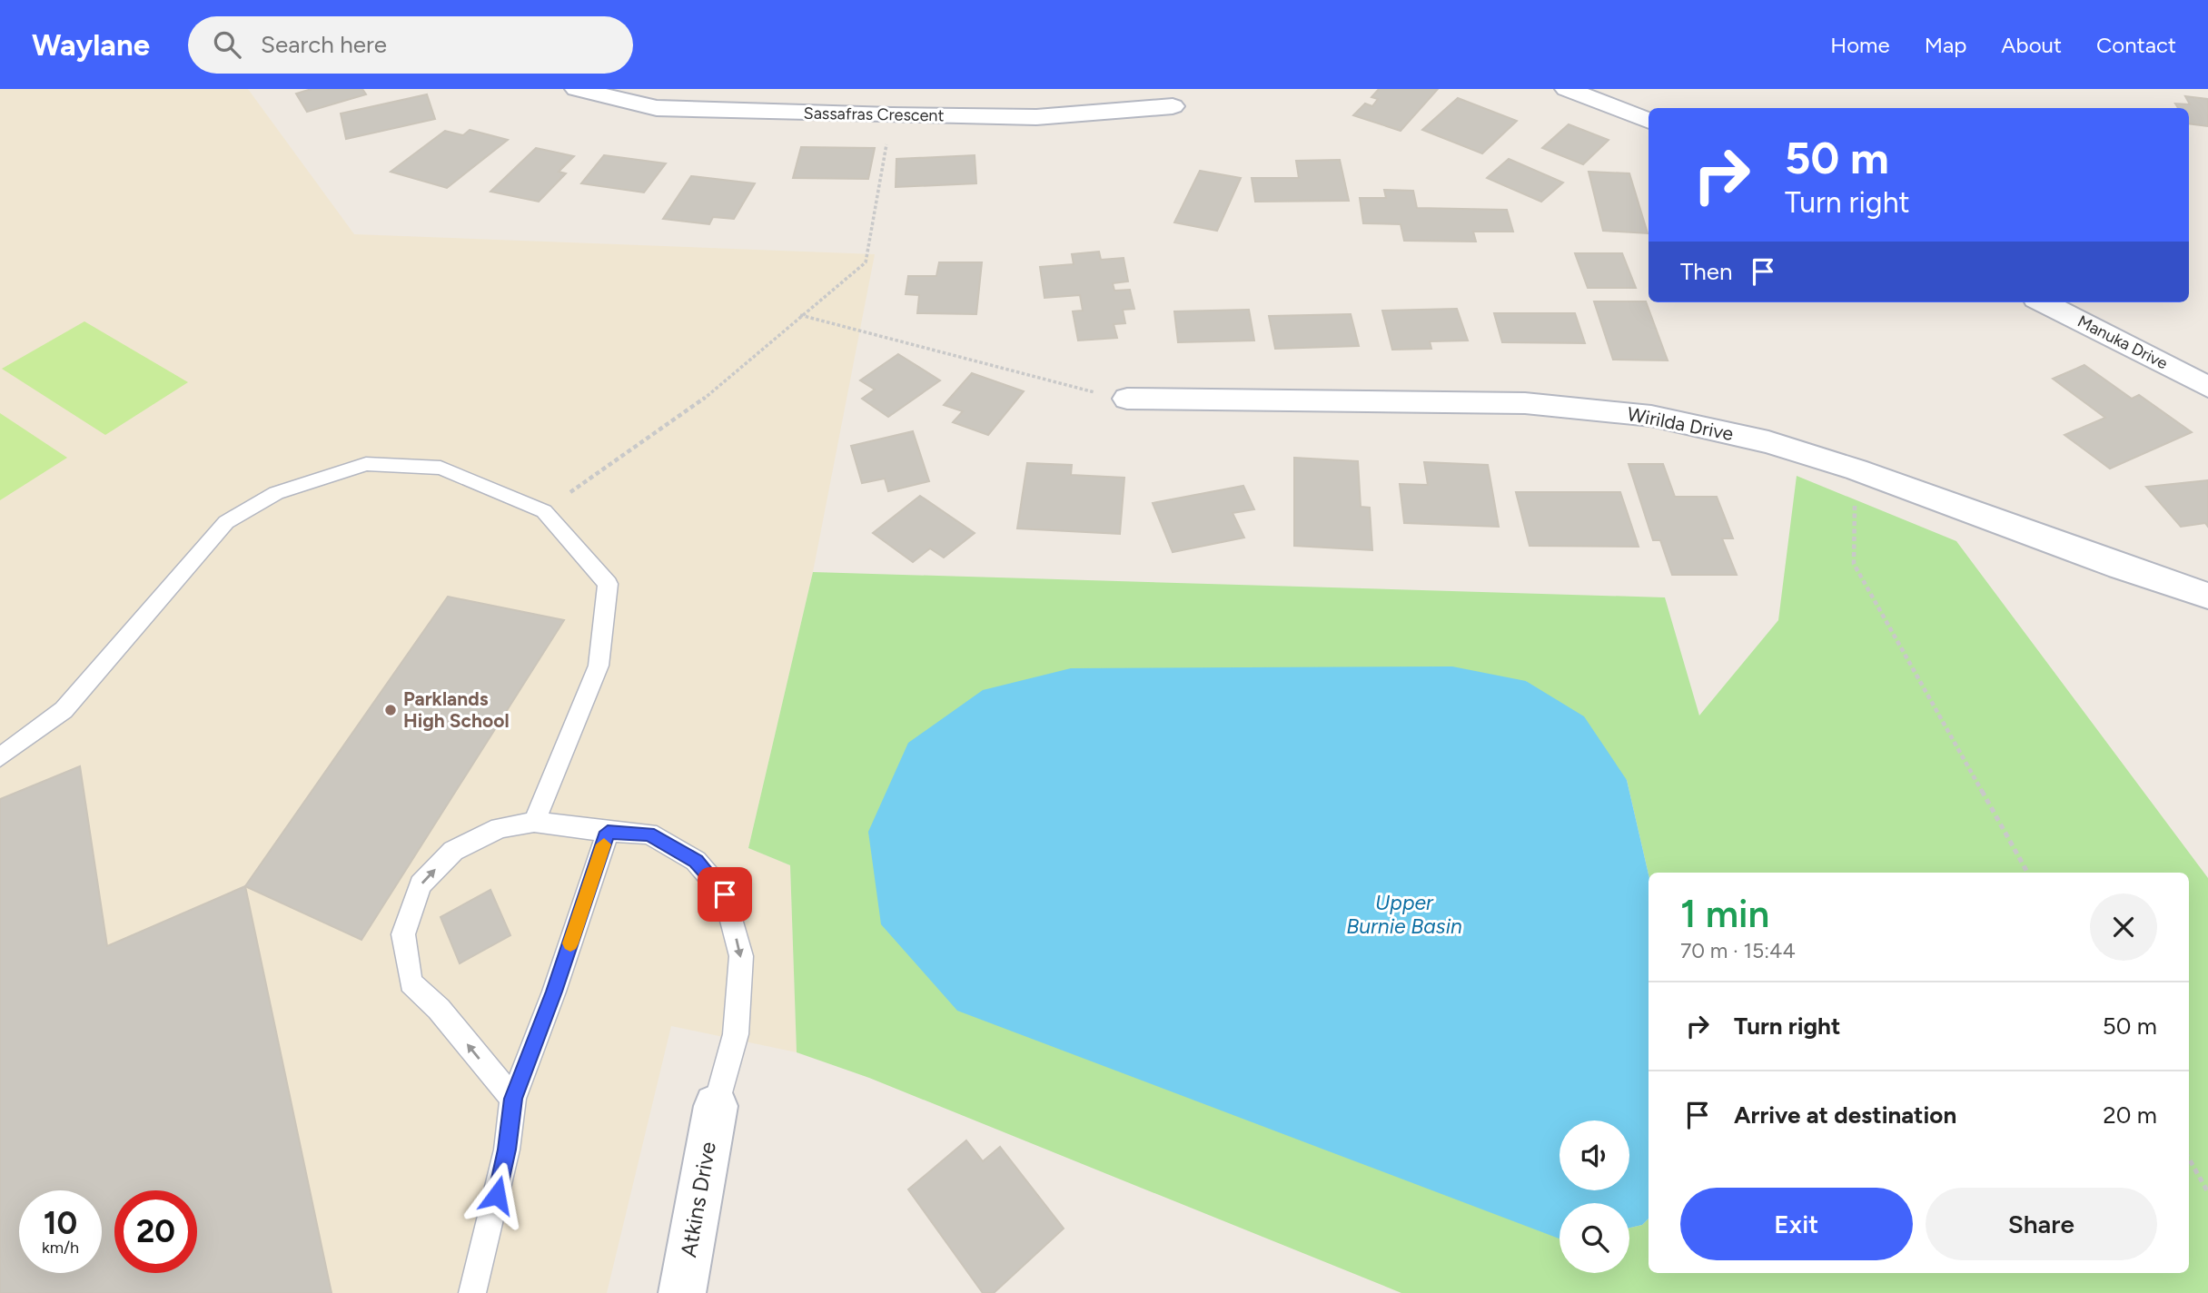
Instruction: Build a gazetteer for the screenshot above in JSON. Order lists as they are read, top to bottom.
{
  "streets": {
    "street": [
      "Sassafras Crescent",
      "Manuka Drive",
      "Wirilda Drive",
      "Atkins Drive"
    ]
  },
  "water": ["Upper Burnie Basin"],
  "places": ["Parklands High School"],
  "page": {
    "header": "Waylane",
    "search": "Search here",
    "nav": [
      "Home",
      "Map",
      "About",
      "Contact"
    ],
    "turn": ["50 m", "Turn right"],
    "then": "Then",
    "heading": ["1 min", "70 m · 15:44"],
    "list": [
      {
        "name": "Turn right",
        "value": "50 m"
      },
      {
        "name": "Arrive at destination",
        "value": "20 m"
      }
    ],
    "buttons": ["Exit", "Share"],
    "speed": "10 km/h",
    "limit": "20"
  }
}
